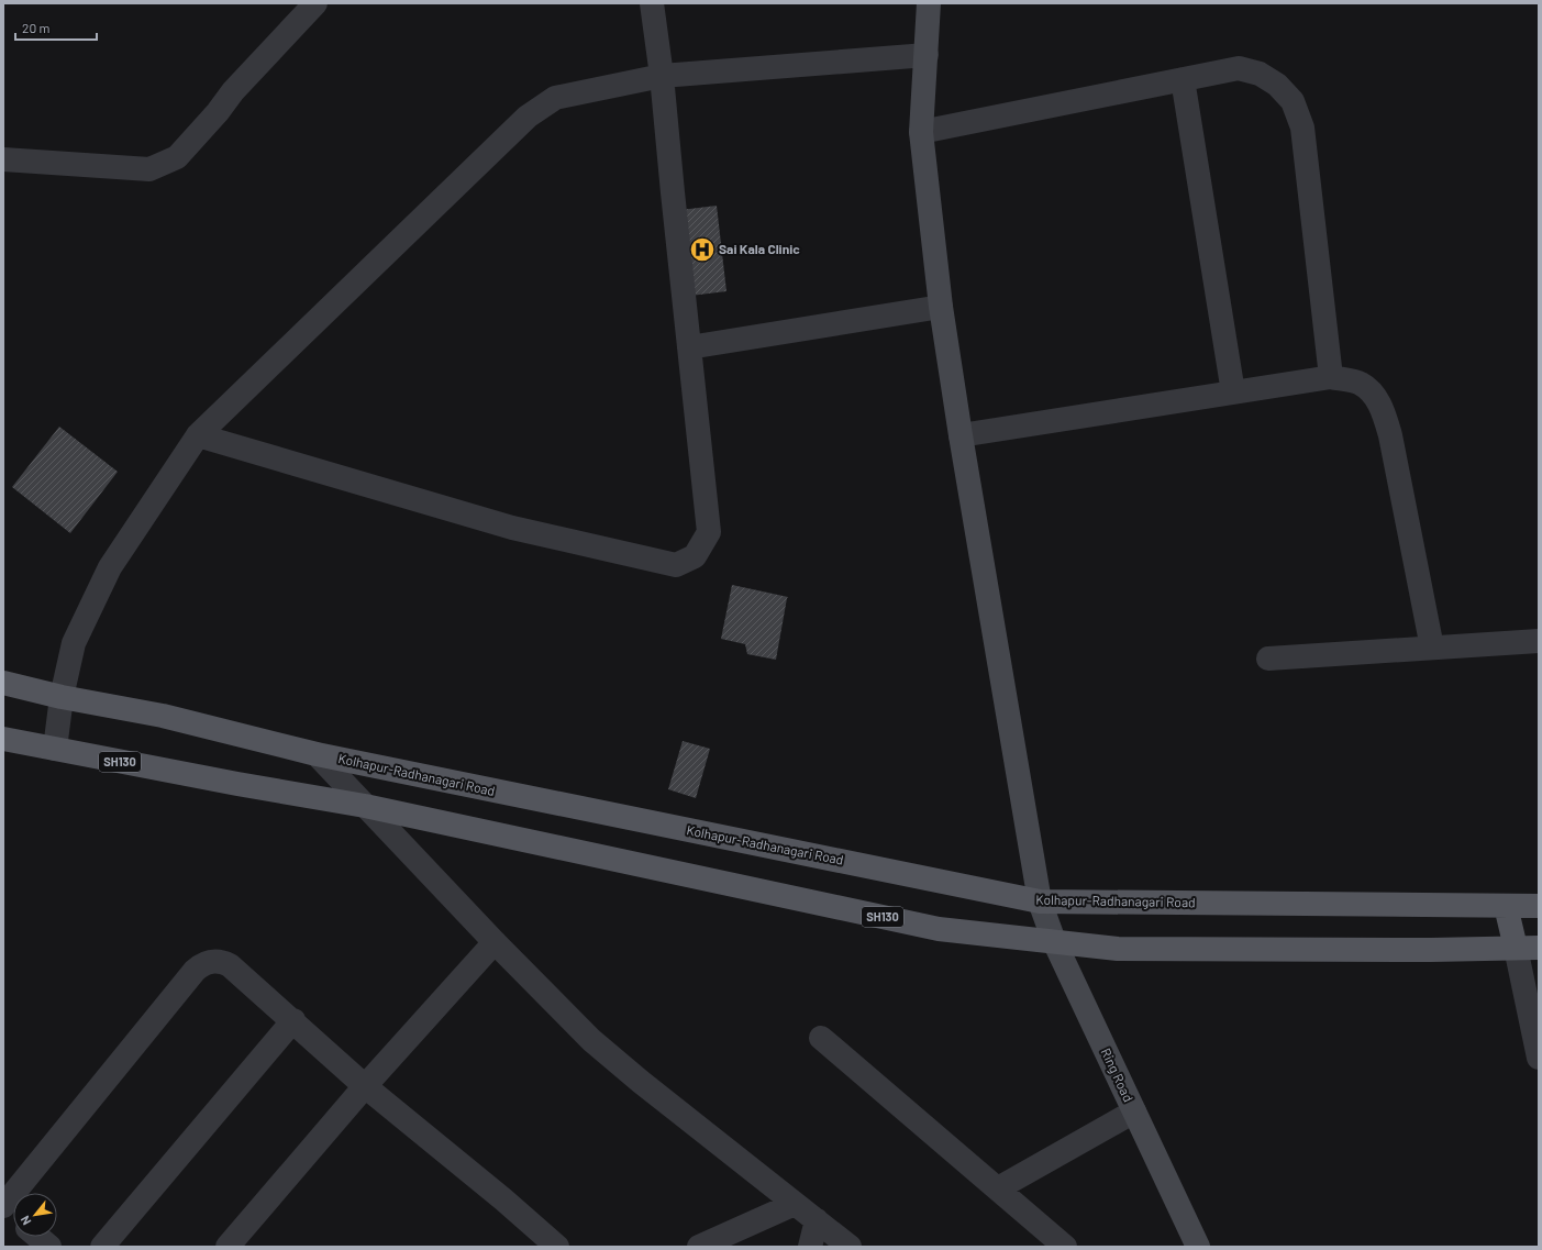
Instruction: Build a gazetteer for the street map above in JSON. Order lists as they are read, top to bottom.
{
  "streets": {
    "main road": ["SH130", "Kolhapur-Radhanagari Road", "Ring Road"]
  },
  "crossings": [
    ["SH130", "Ring Road"],
    ["Kolhapur-Radhanagari Road", "Ring Road"]
  ],
  "places": {
    "hospital": ["Sai Kala Clinic"]
  },
  "scale_bar": "20 m",
  "north": "bottom left"
}
